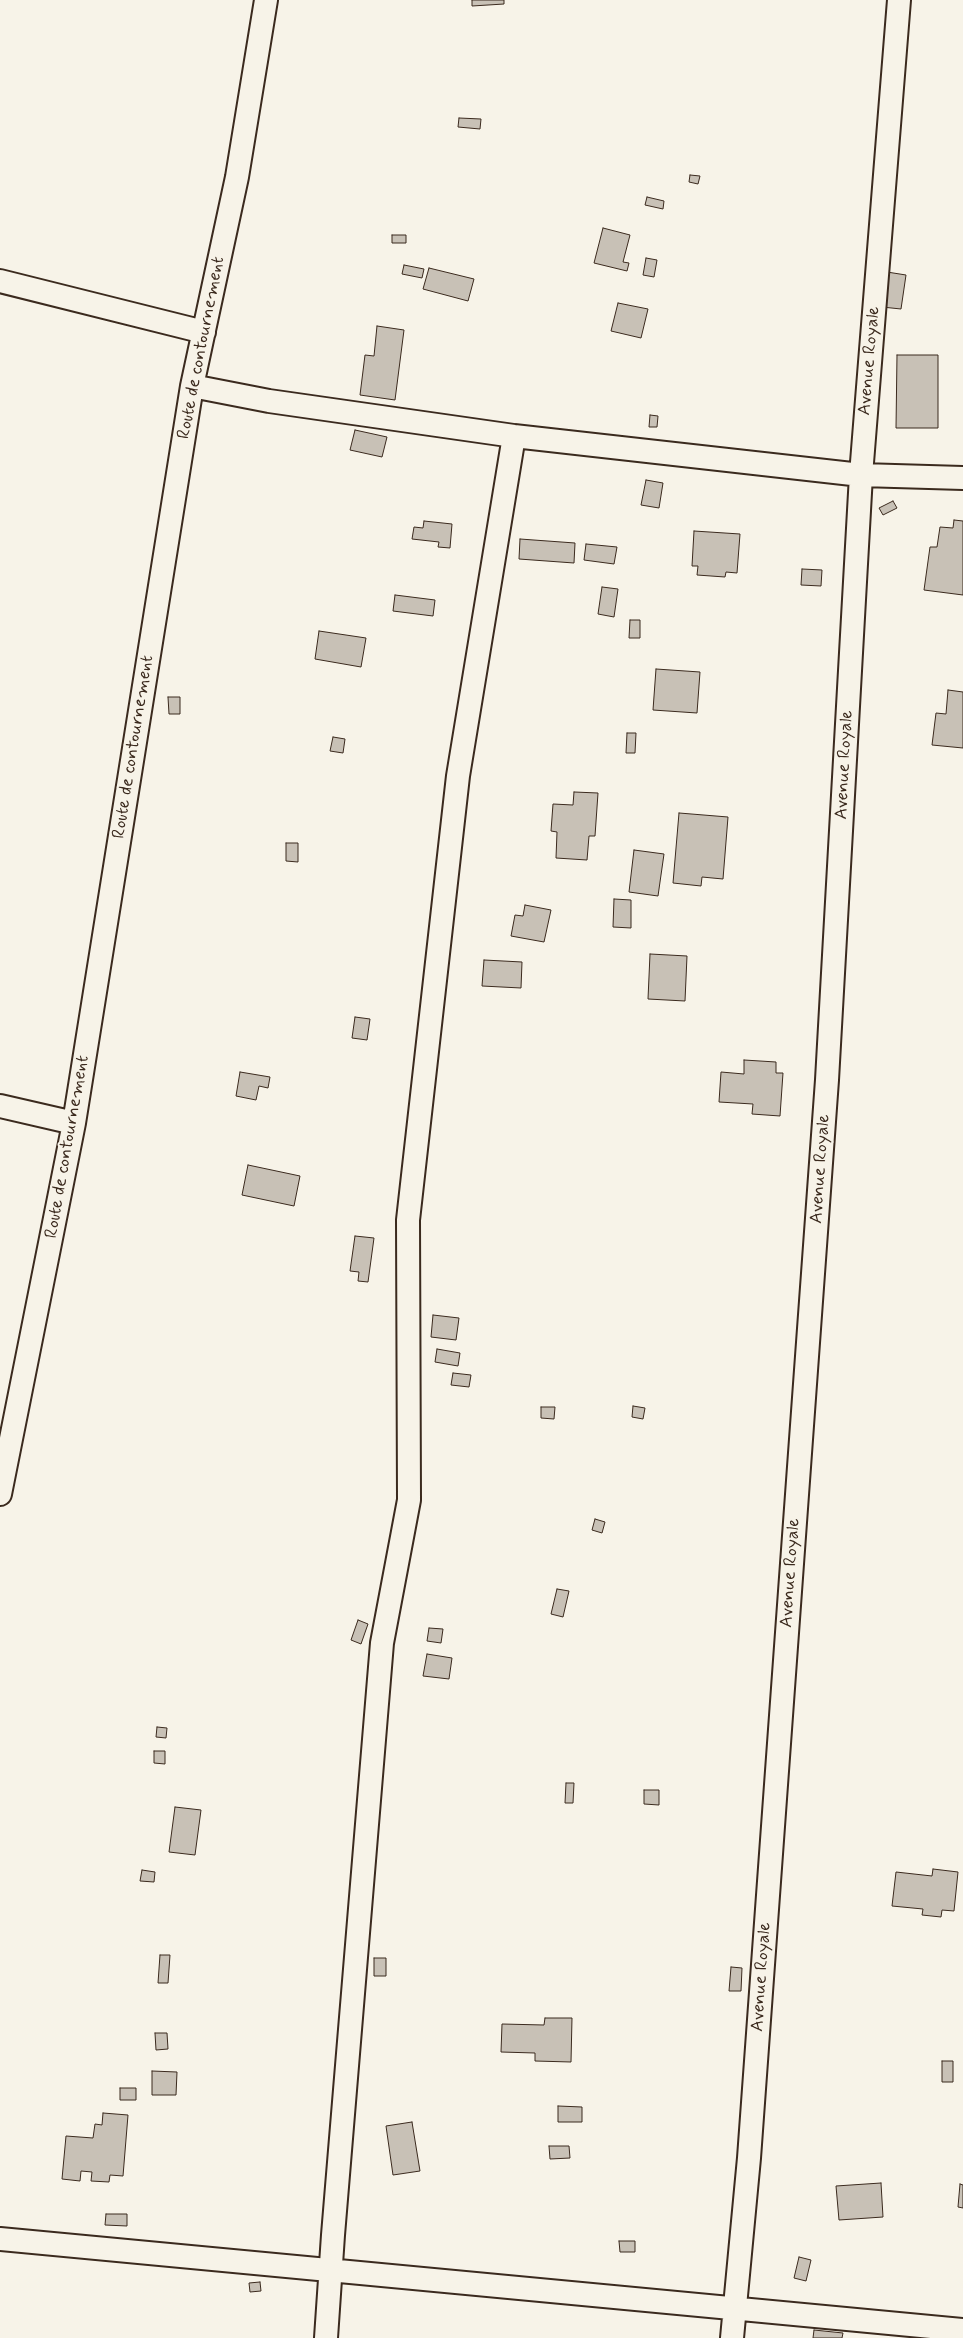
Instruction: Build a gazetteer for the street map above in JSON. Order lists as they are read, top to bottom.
{
  "streets": {
    "street": ["Route de contournement", "Avenue Royale"]
  }
}
